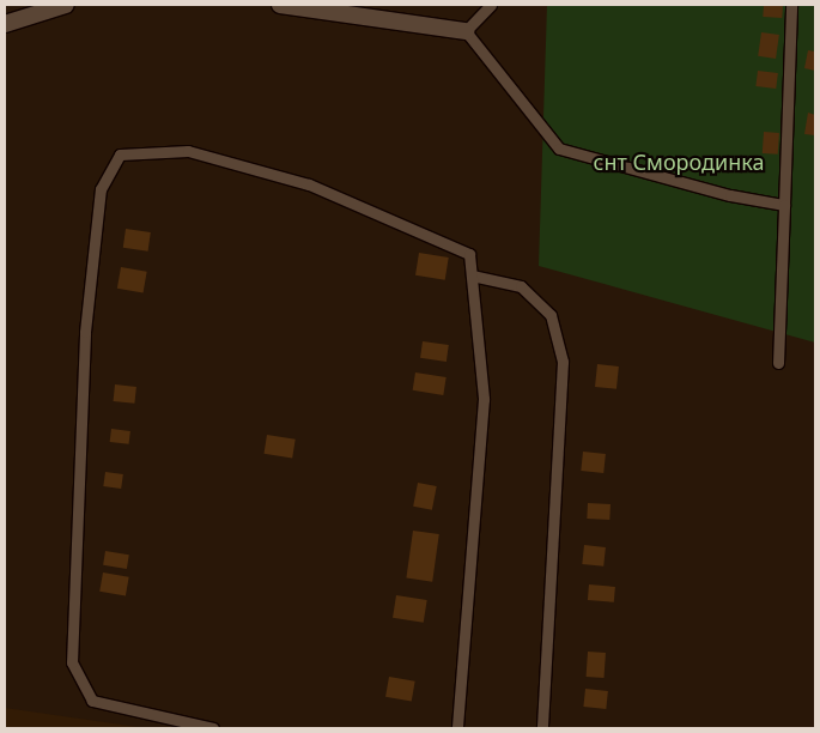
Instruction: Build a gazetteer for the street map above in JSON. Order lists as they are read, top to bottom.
{
  "parks": ["снт Смородинка"]
}
